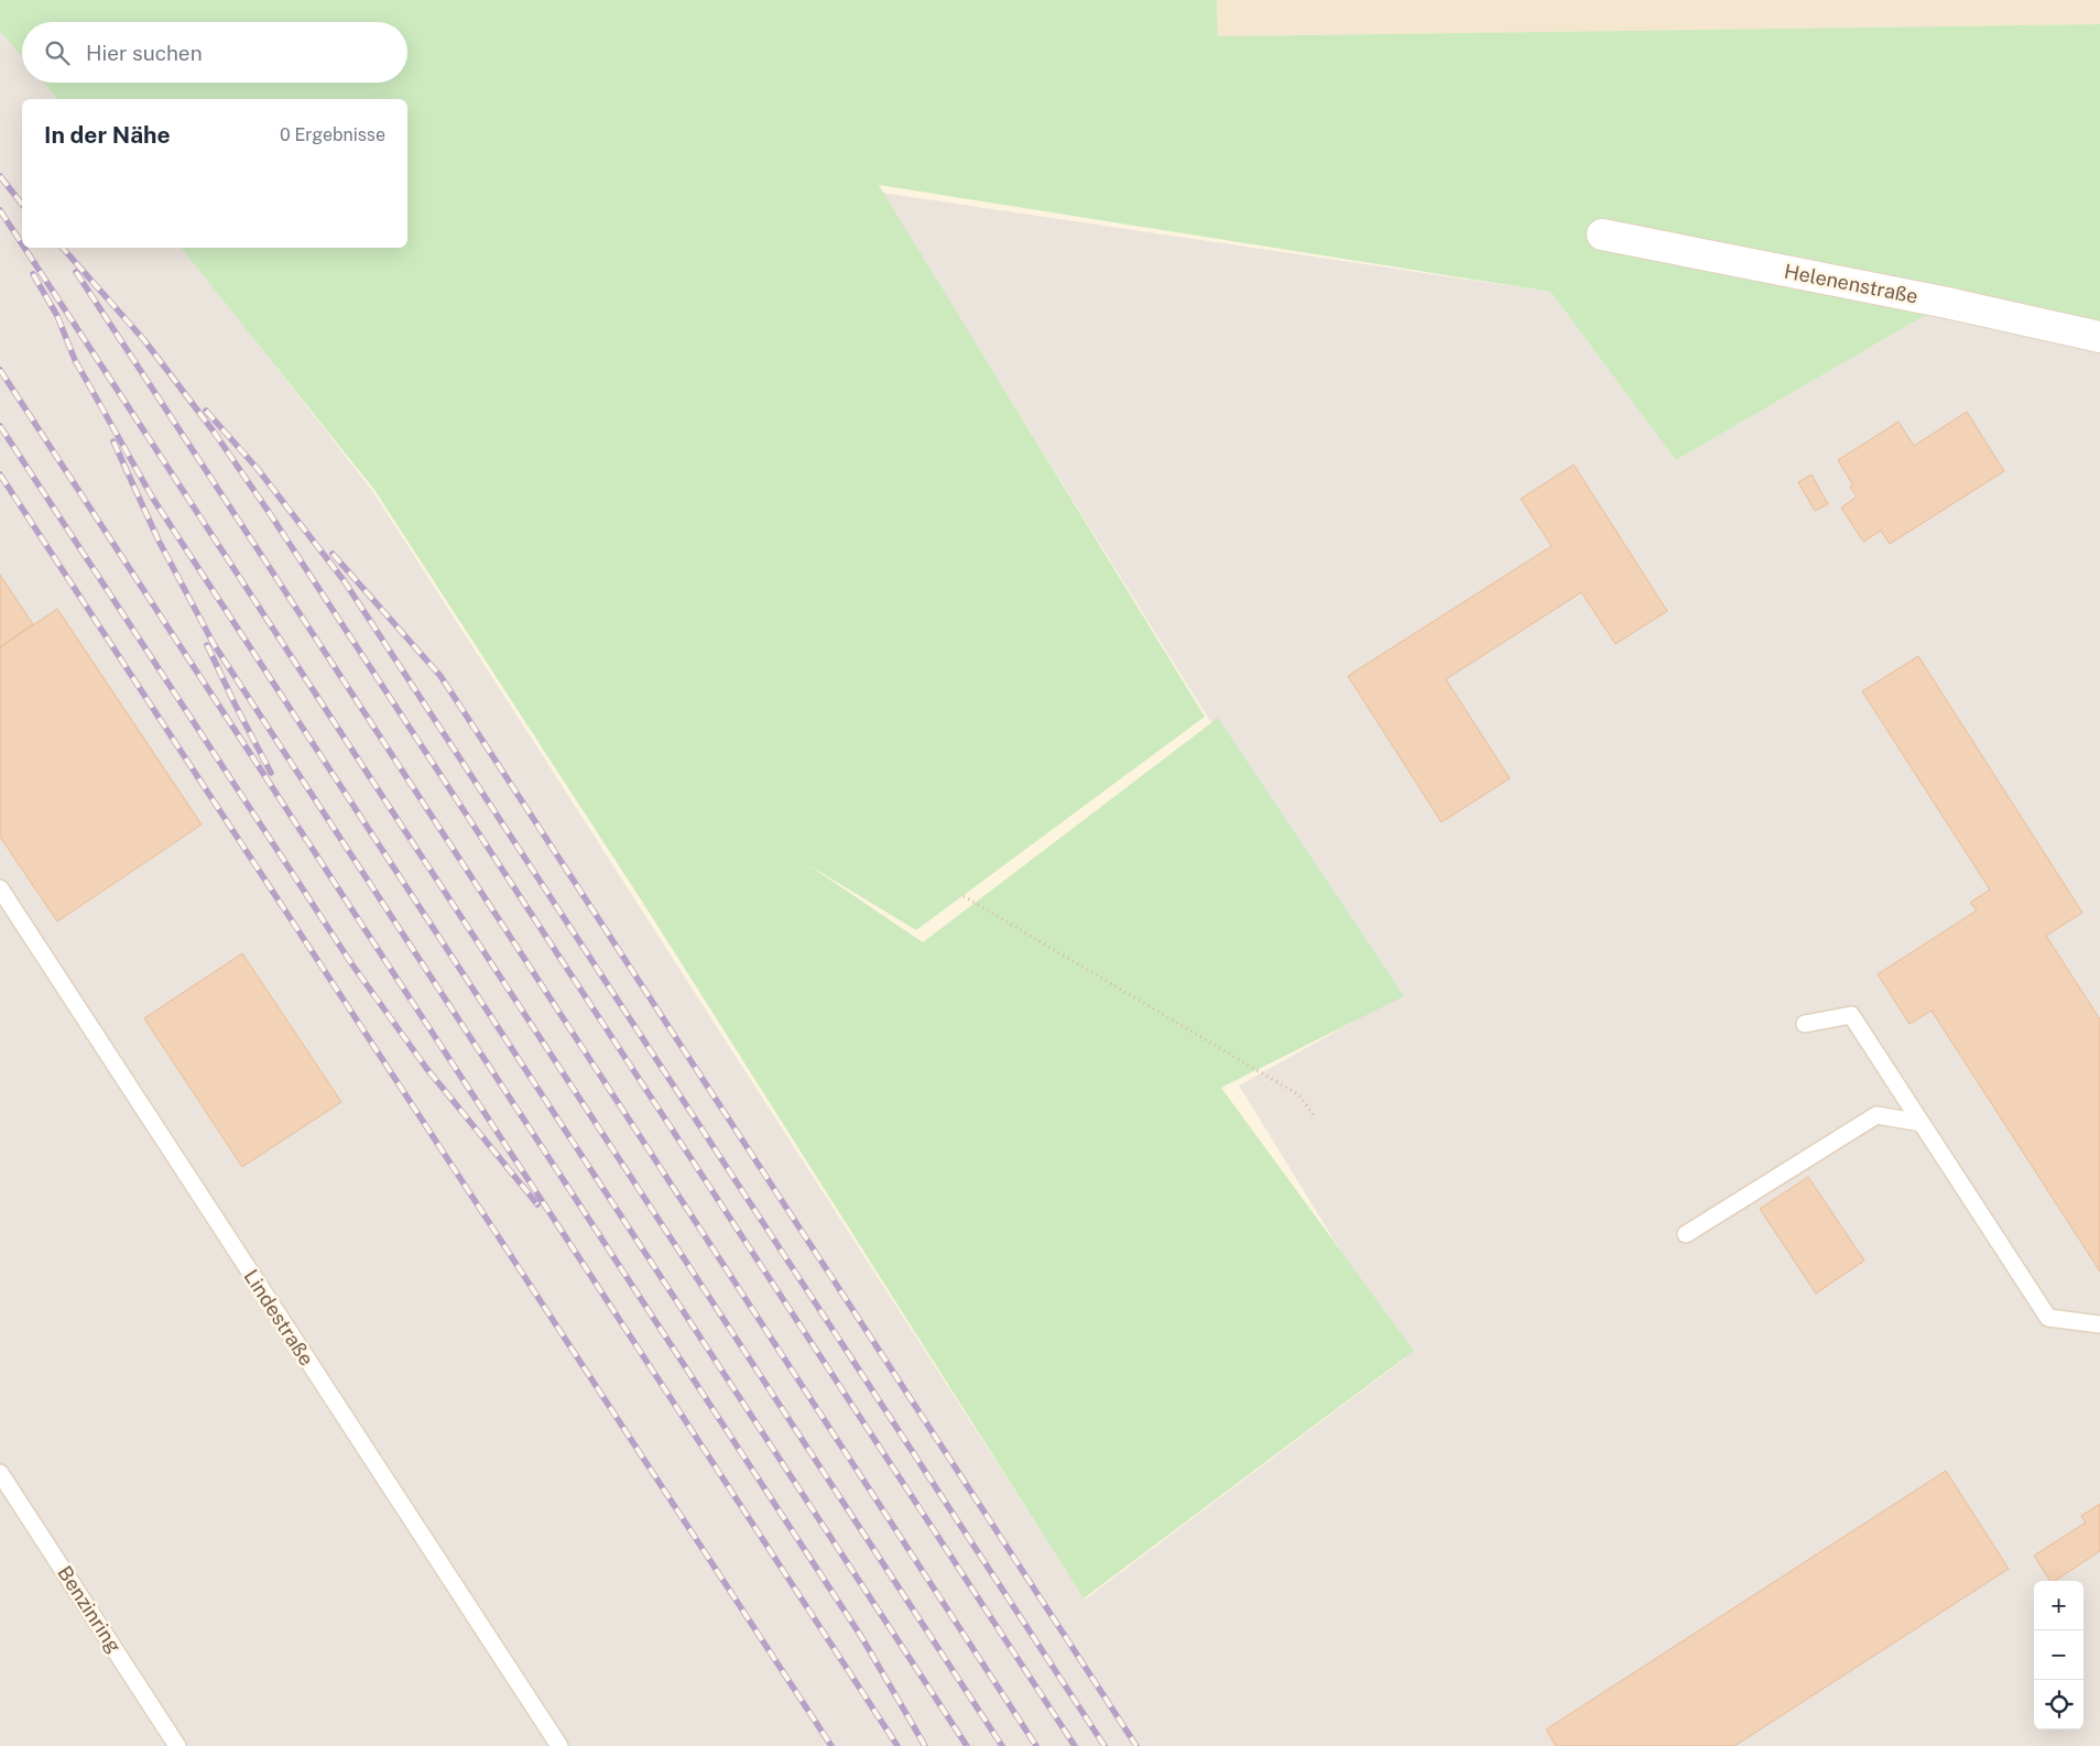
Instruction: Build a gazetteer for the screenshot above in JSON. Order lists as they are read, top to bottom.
{
  "streets": {
    "street": ["Helenenstraße"],
    "lane": ["Lindestraße", "Benzinring"]
  },
  "page": {
    "search": "Hier suchen",
    "heading": ["In der Nähe", "0 Ergebnisse"],
    "map_buttons": ["+", "−"]
  }
}
